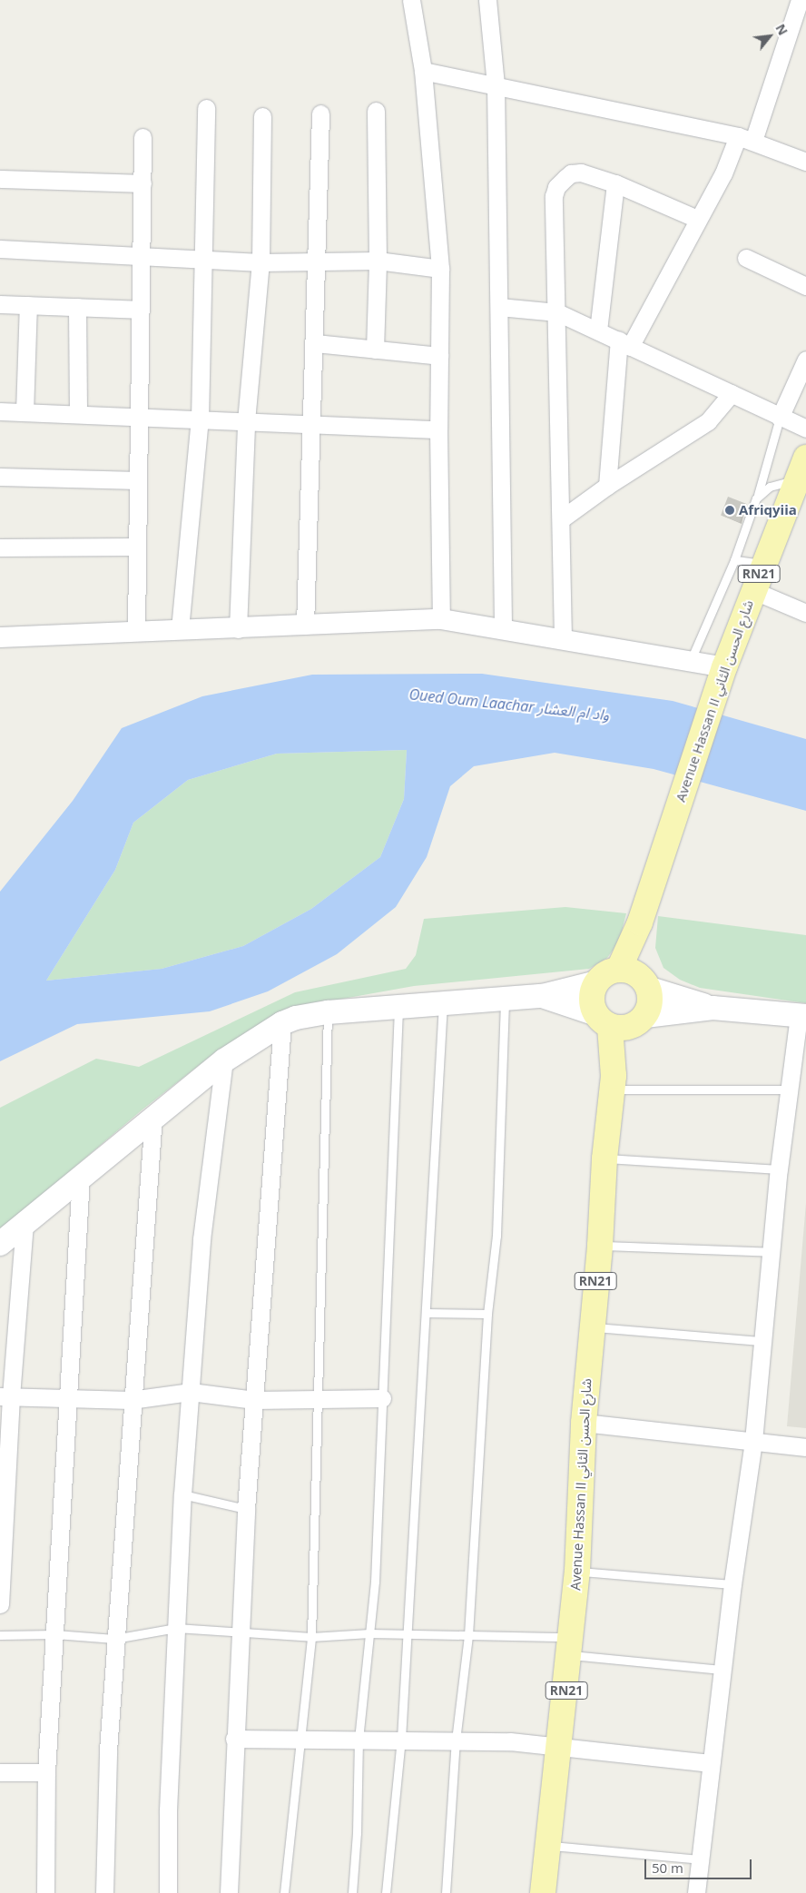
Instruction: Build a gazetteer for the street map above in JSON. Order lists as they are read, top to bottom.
{
  "streets": {
    "main road": ["RN21", "Avenue Hassan II شارع الحسن الثاني"]
  },
  "water": ["Oued Oum Laachar واد ام العشار"],
  "places": ["Afriqyiia"],
  "scale_bar": "50 m",
  "north": "top right"
}
